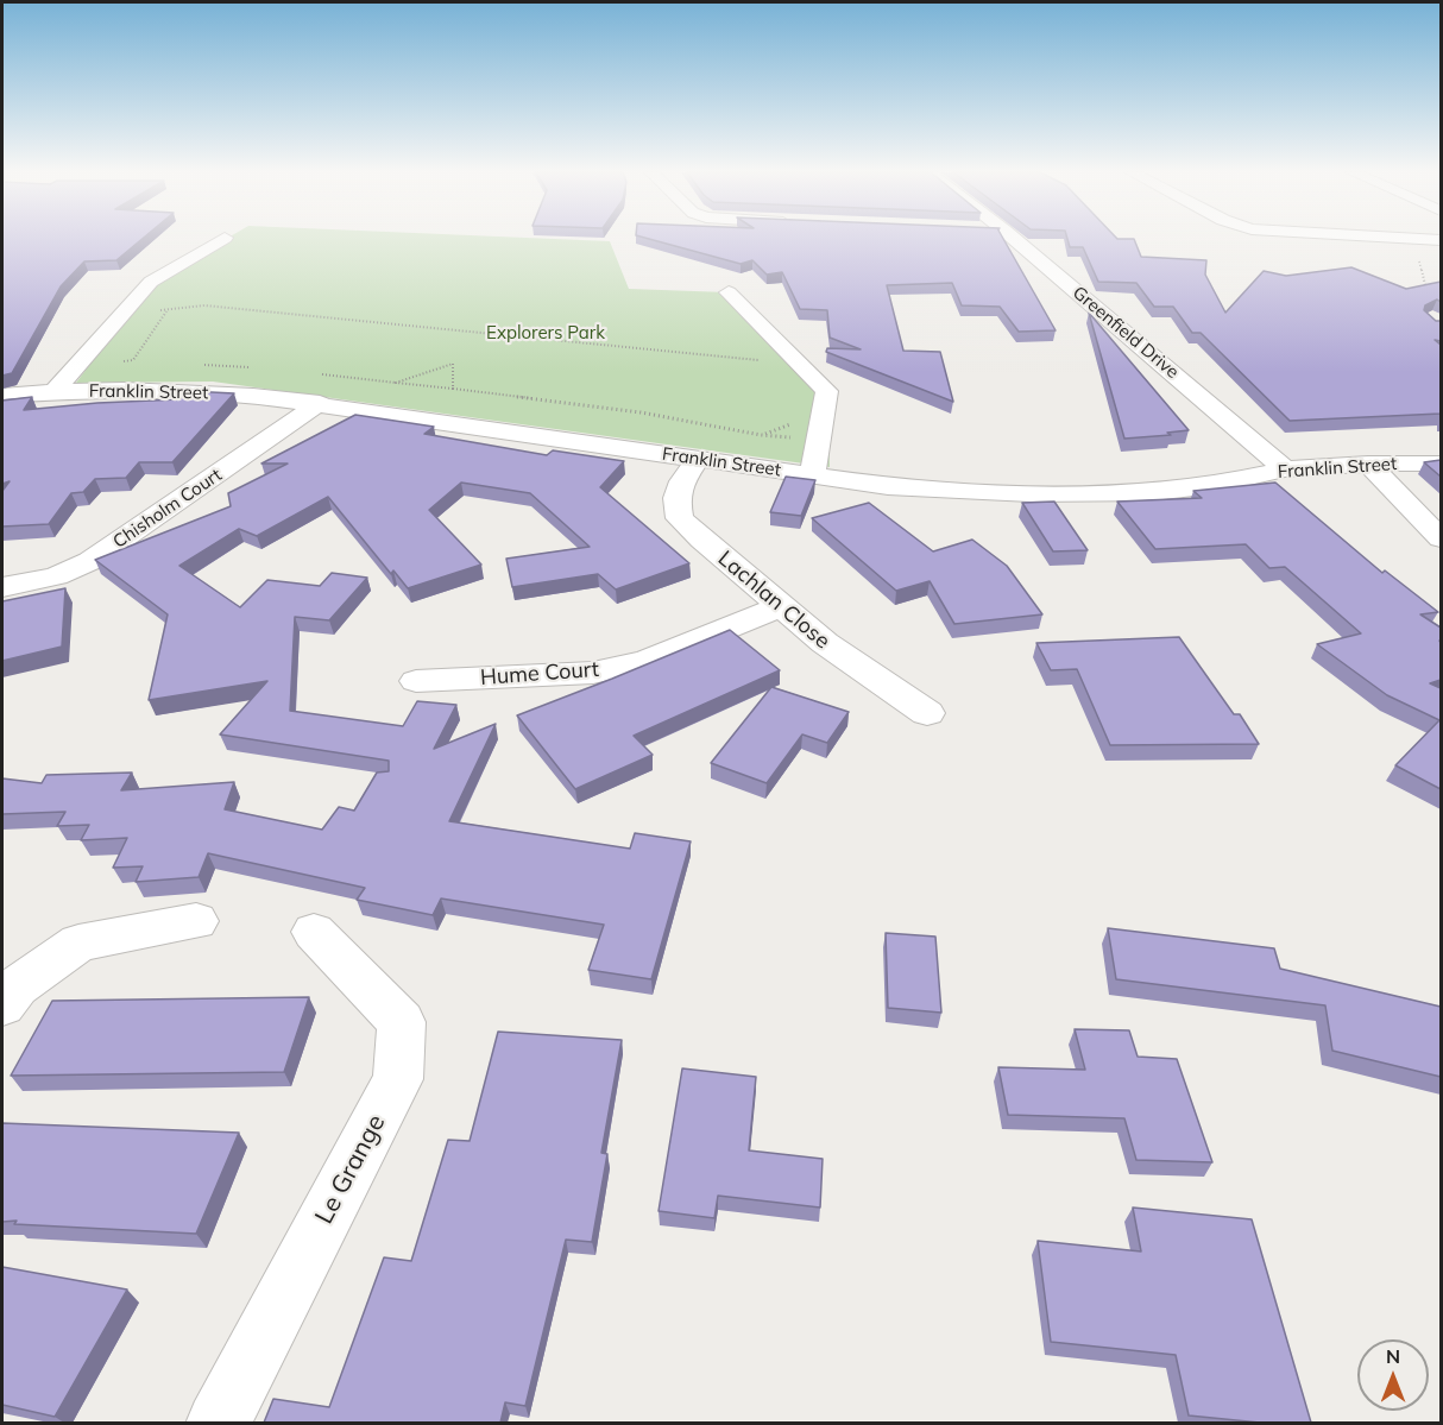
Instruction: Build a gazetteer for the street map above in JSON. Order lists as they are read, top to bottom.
{
  "streets": {
    "street": [
      "Greenfield Drive",
      "Franklin Street",
      "Chisholm Court",
      "Lachlan Close",
      "Hume Court",
      "Le Grange"
    ]
  },
  "crossings": [
    ["Greenfield Drive", "Franklin Street"],
    ["Franklin Street", "Chisholm Court"],
    ["Franklin Street", "Lachlan Close"],
    ["Lachlan Close", "Hume Court"]
  ],
  "parks": ["Explorers Park"],
  "north": "top"
}
